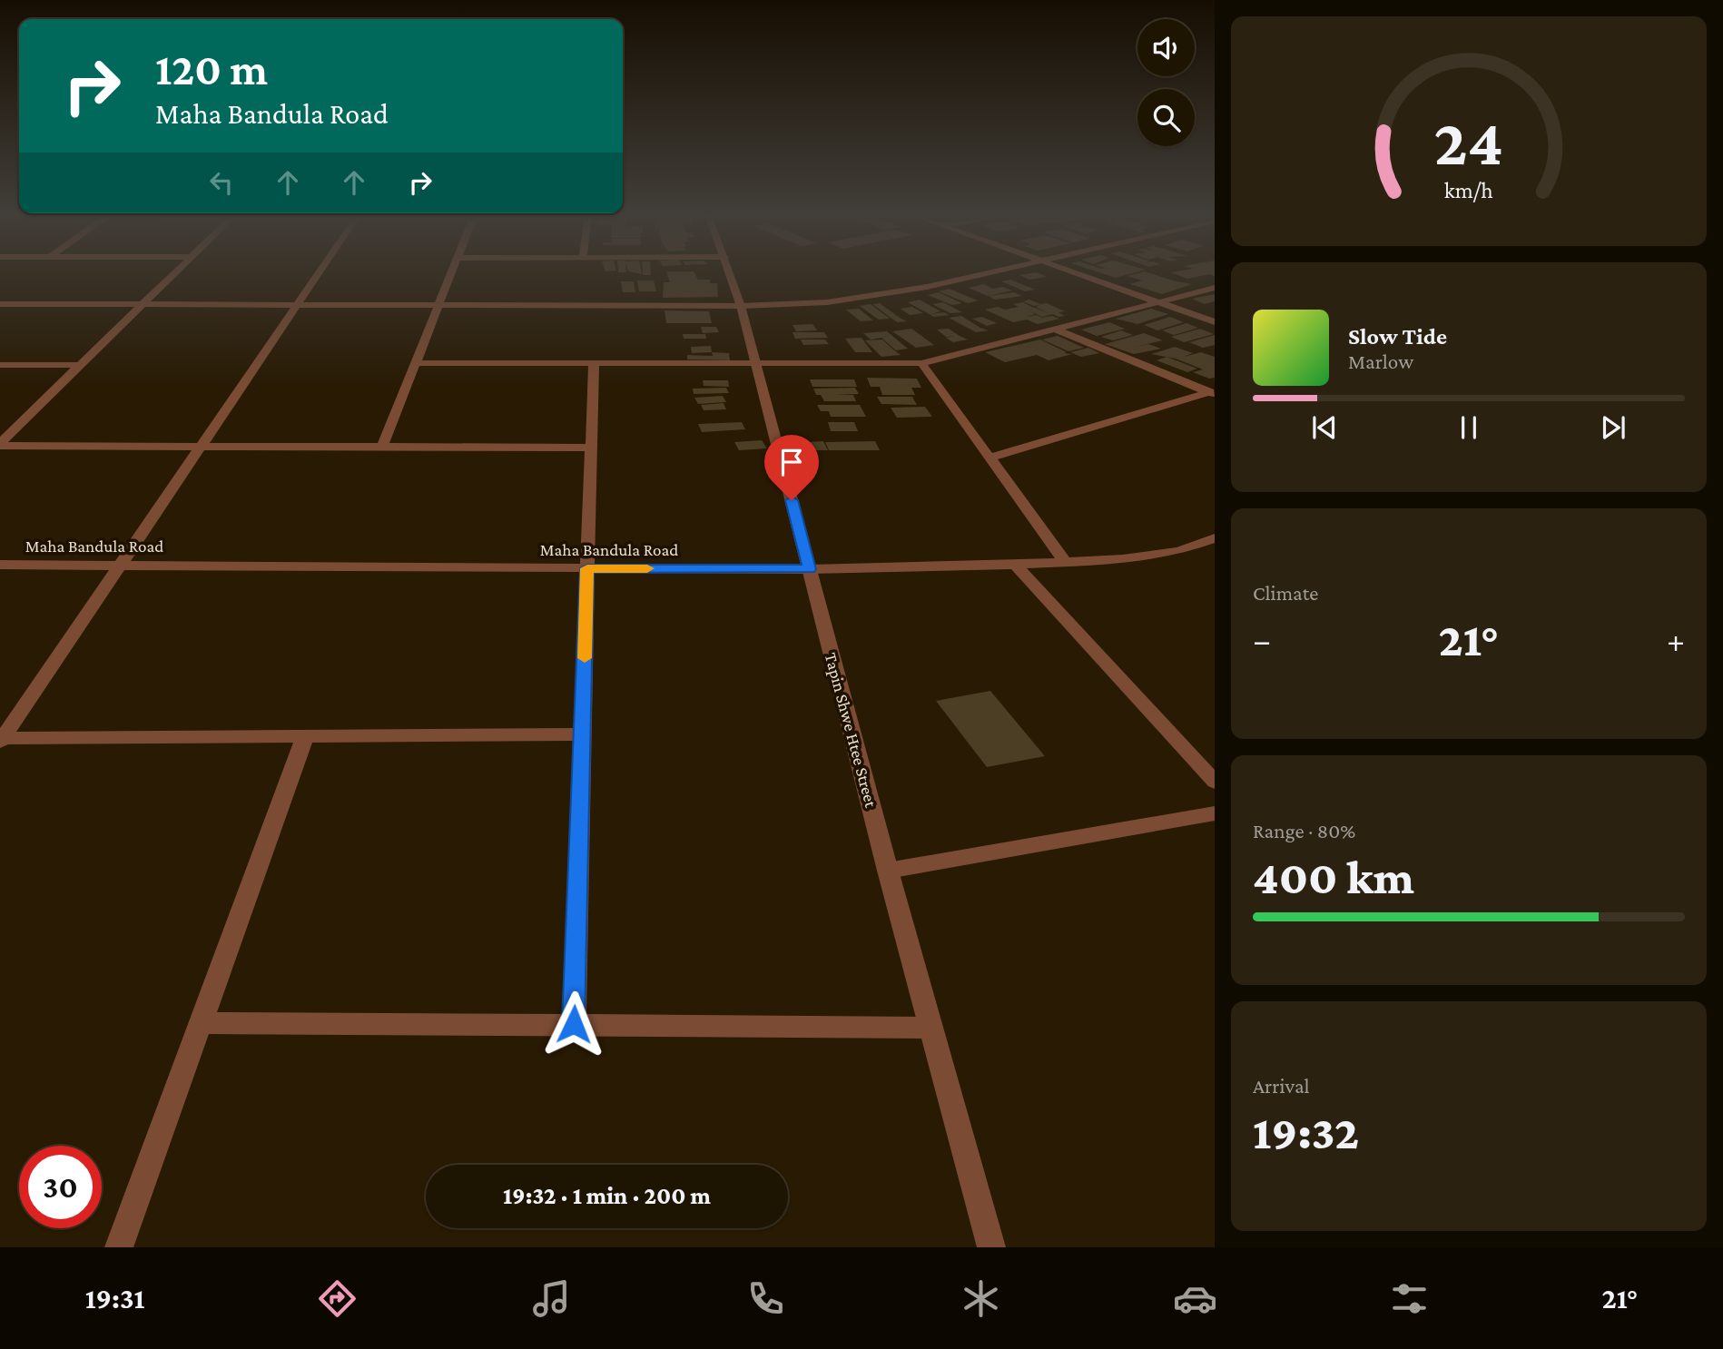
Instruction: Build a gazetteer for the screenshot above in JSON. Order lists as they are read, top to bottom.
{
  "streets": {
    "street": ["Maha Bandula Road", "Tapin Shwe Htee Street"]
  },
  "crossings": [
    ["Maha Bandula Road", "Tapin Shwe Htee Street"]
  ],
  "page": {
    "turn": ["120 m", "Maha Bandula Road"],
    "song": ["Slow Tide", "Marlow"],
    "tile": [
      "Climate",
      ["Range · 80%", "400 km"],
      ["Arrival", "19:32"]
    ],
    "heat": ["−", "21°", "+"],
    "limit": "30",
    "trip": "19:32 · 1 min · 200 m",
    "tabs": ["19:31", "21°"],
    "gauge": ["24", "km/h"]
  }
}
